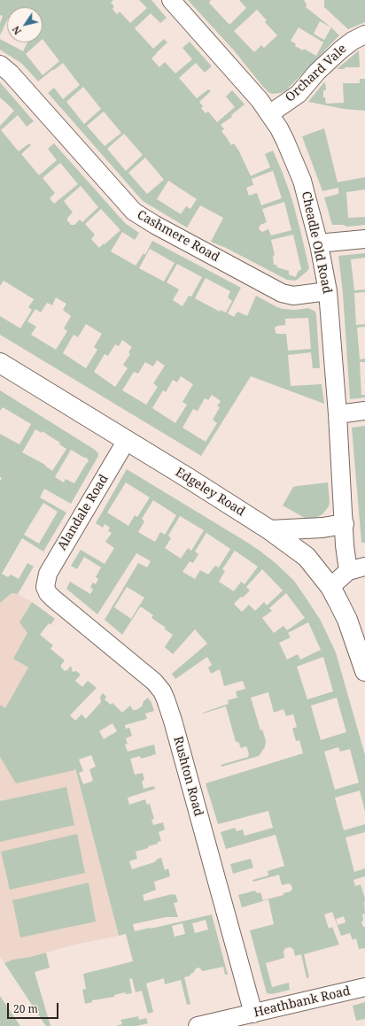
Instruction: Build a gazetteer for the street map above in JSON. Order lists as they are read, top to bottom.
{
  "streets": {
    "main road": ["Edgeley Road"],
    "street": [
      "Orchard Vale",
      "Cashmere Road",
      "Cheadle Old Road",
      "Alandale Road",
      "Rushton Road",
      "Heathbank Road"
    ]
  },
  "crossings": [
    ["Orchard Vale", "Cheadle Old Road"],
    ["Cashmere Road", "Cheadle Old Road"],
    ["Edgeley Road", "Alandale Road"],
    ["Alandale Road", "Rushton Road"],
    ["Rushton Road", "Heathbank Road"]
  ],
  "scale_bar": "20 m",
  "north": "bottom left"
}
